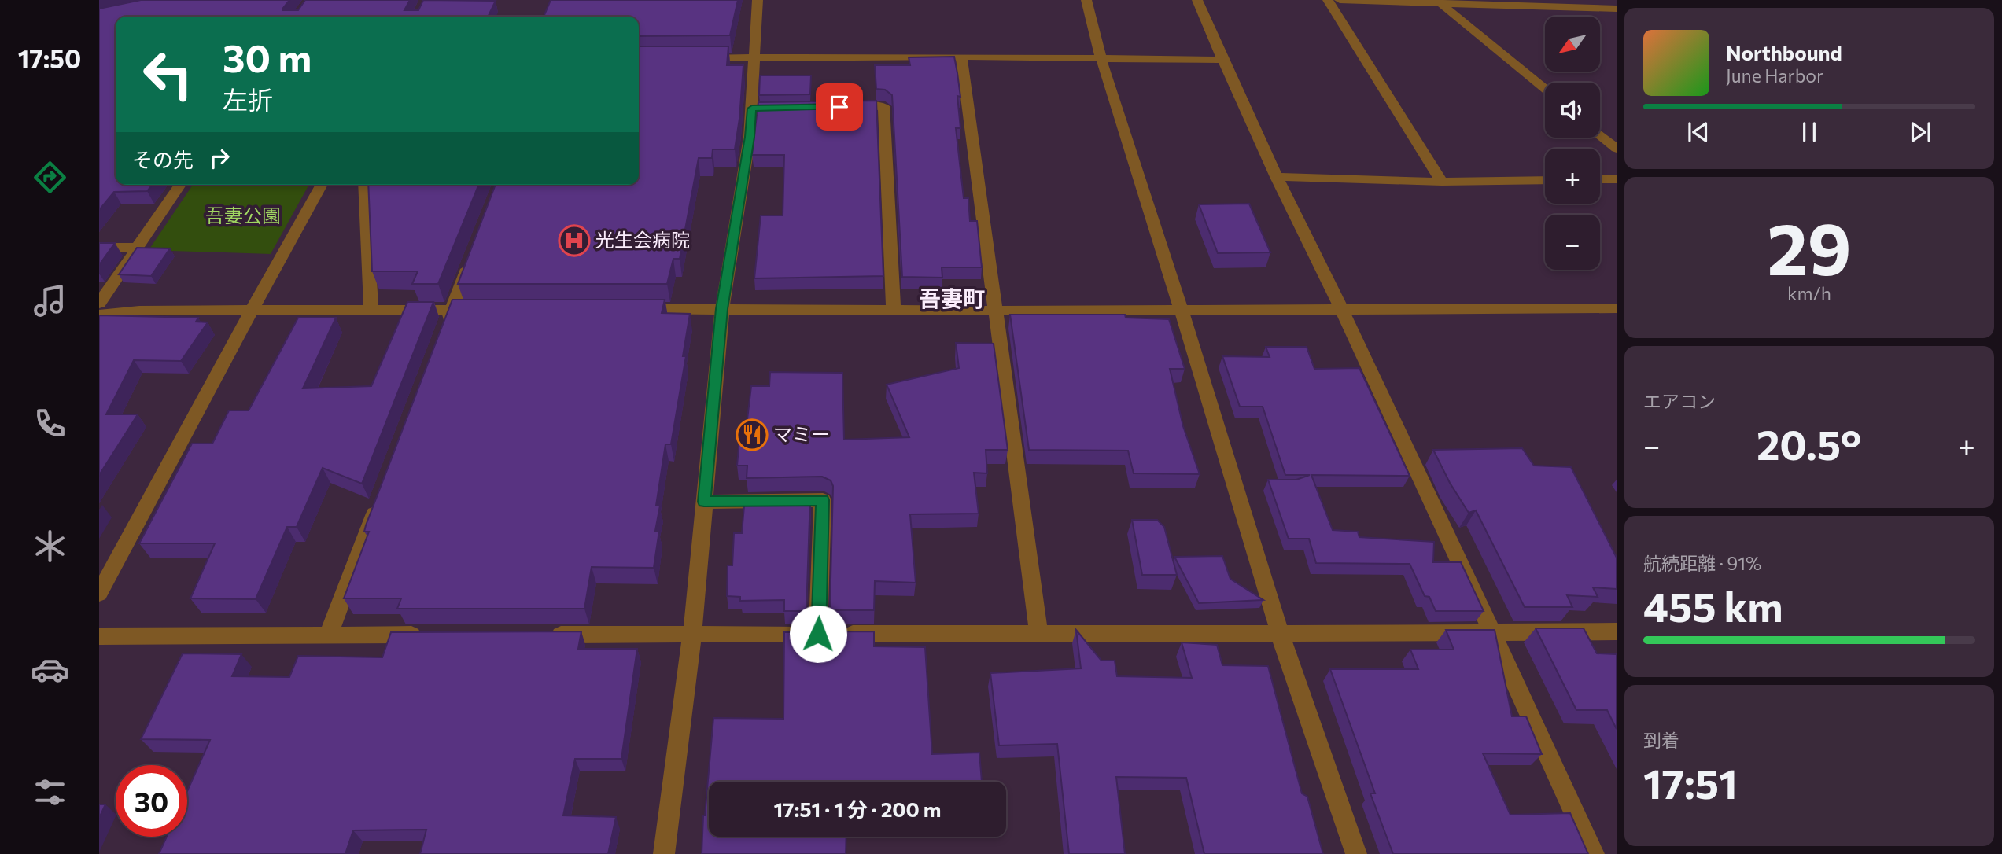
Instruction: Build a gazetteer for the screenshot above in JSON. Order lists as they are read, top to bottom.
{
  "districts": ["吾妻町"],
  "parks": ["吾妻公園"],
  "places": {
    "hospital": ["光生会病院"],
    "restaurant": ["マミー"]
  },
  "north": "bottom left",
  "page": {
    "tabs": "17:50",
    "map_buttons": ["+", "−"],
    "turn": ["30 m", "左折"],
    "song": ["Northbound", "June Harbor"],
    "then": "その先",
    "tile": [
      ["29", "km/h"],
      "エアコン",
      ["航続距離 · 91%", "455 km"],
      ["到着", "17:51"]
    ],
    "heat": ["−", "20.5°", "+"],
    "limit": "30",
    "trip": "17:51 · 1 分 · 200 m"
  }
}
